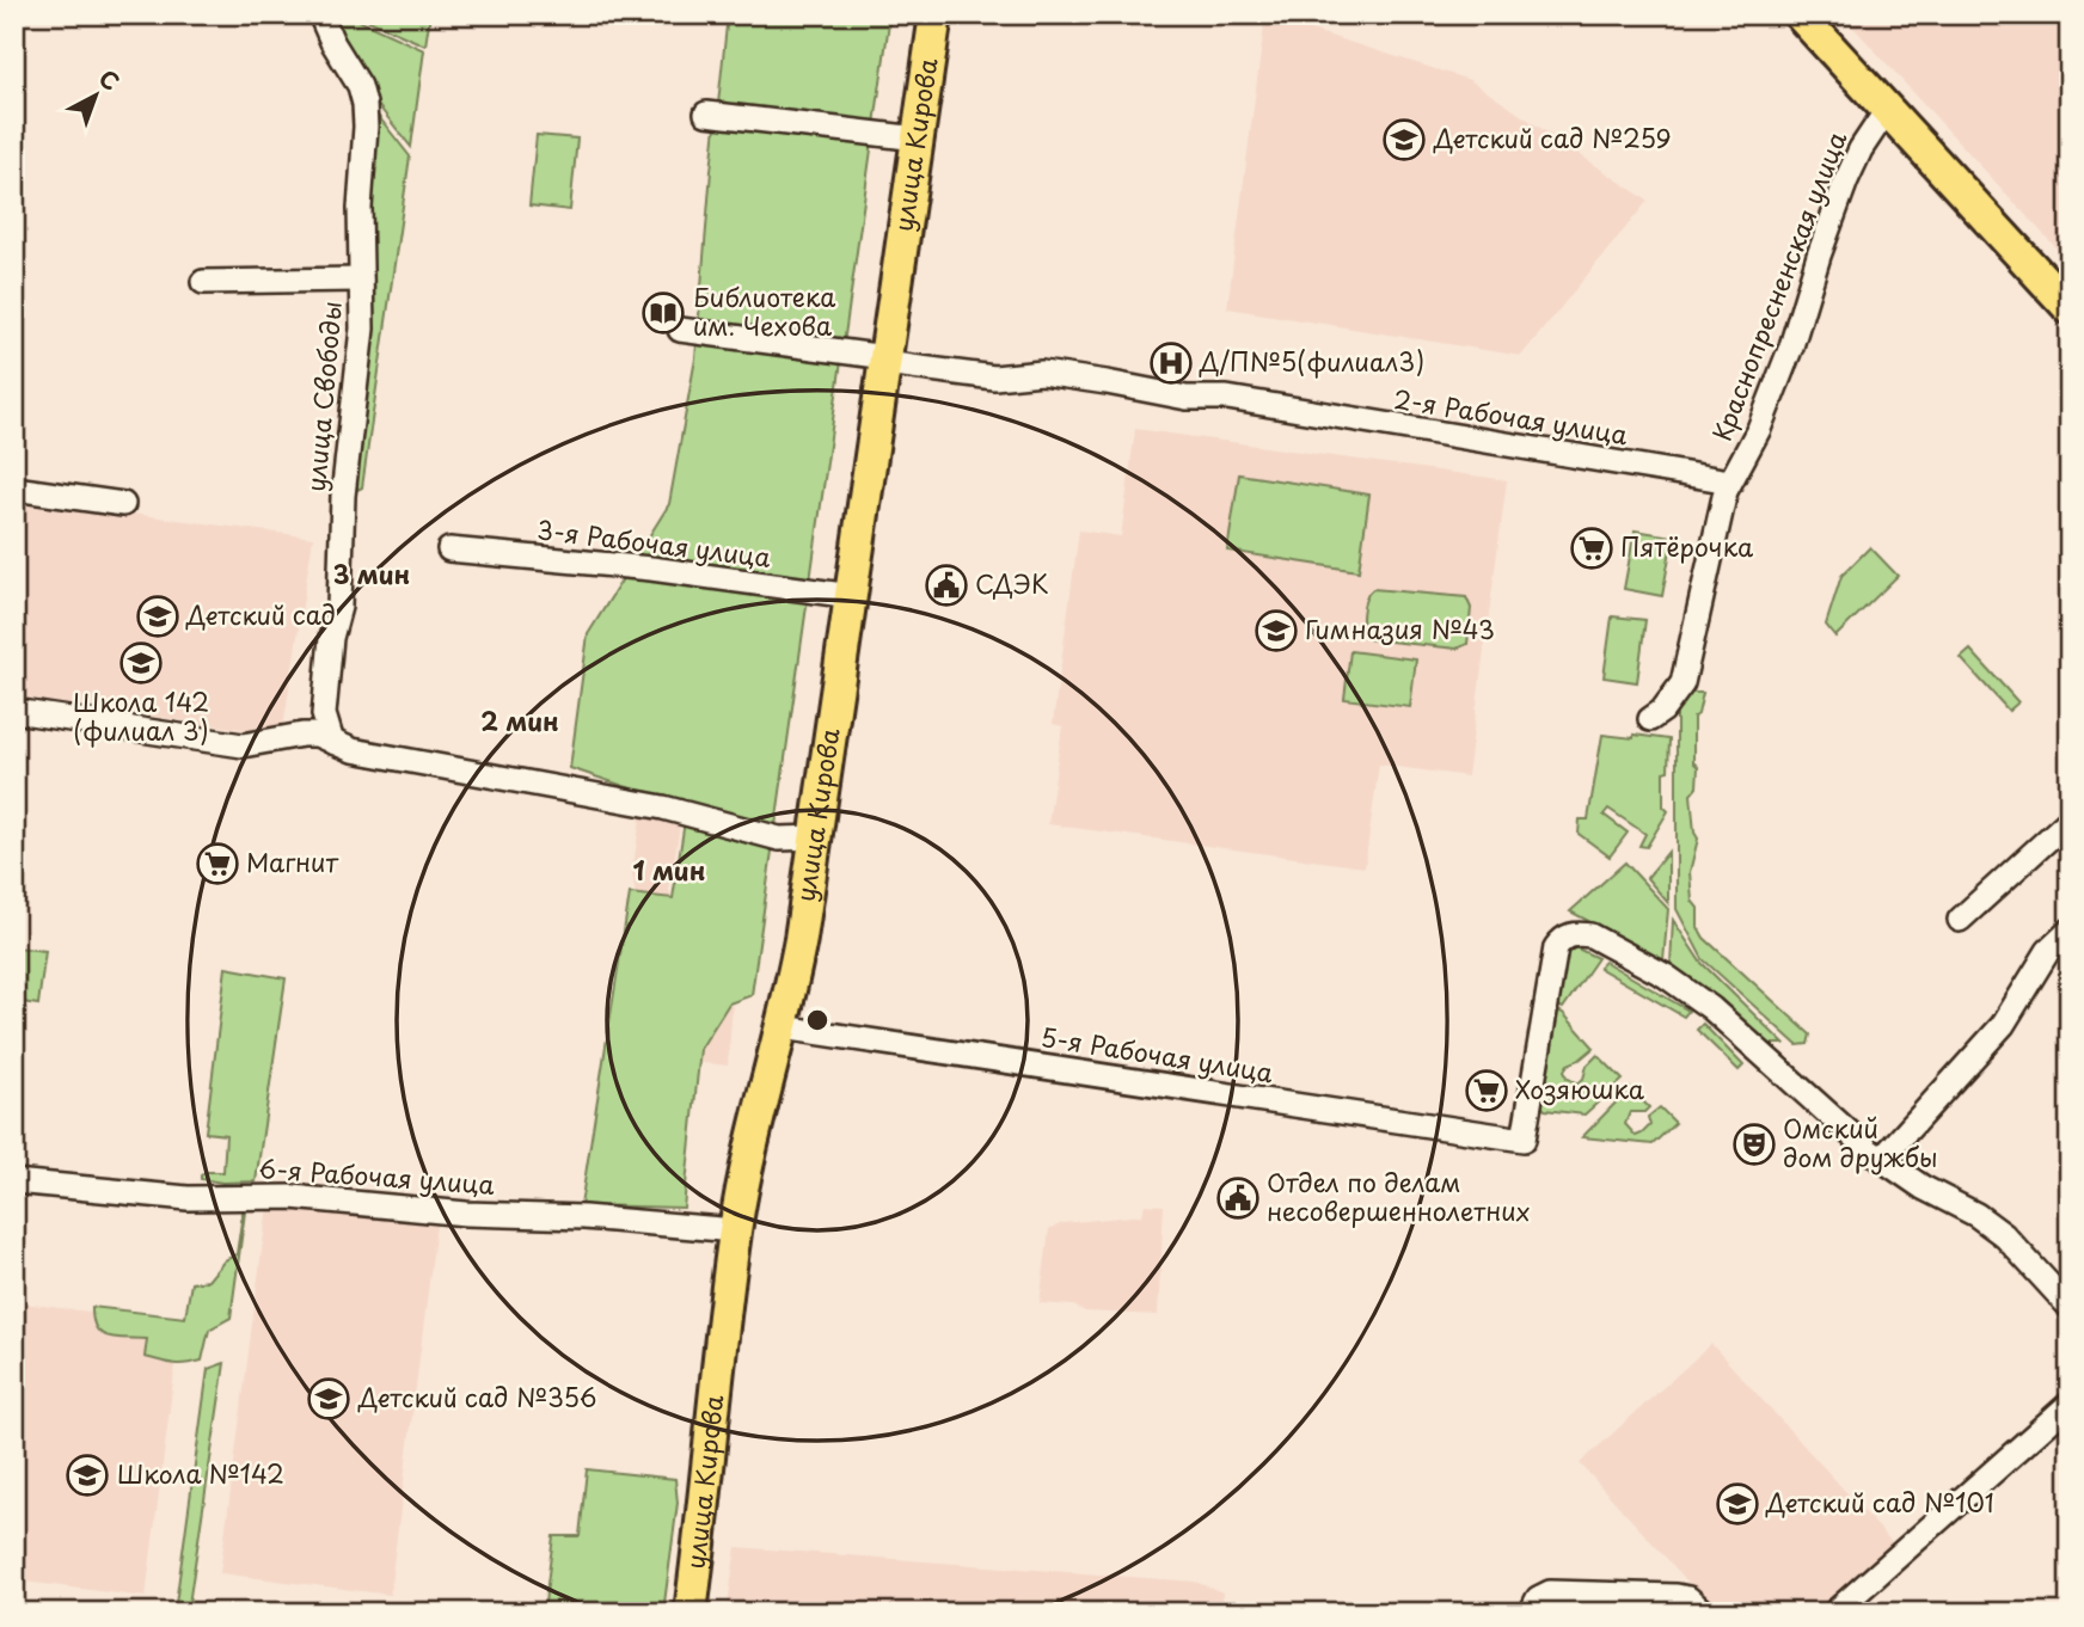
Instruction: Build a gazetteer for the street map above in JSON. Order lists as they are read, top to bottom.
{
  "streets": {
    "main road": ["улица Кирова"],
    "street": [
      "Краснопресненская улица",
      "улица Свободы",
      "2-я Рабочая улица",
      "3-я Рабочая улица",
      "5-я Рабочая улица",
      "6-я Рабочая улица"
    ]
  },
  "crossings": [
    ["улица Кирова", "2-я Рабочая улица"],
    ["улица Кирова", "3-я Рабочая улица"],
    ["улица Кирова", "5-я Рабочая улица"],
    ["улица Кирова", "6-я Рабочая улица"],
    ["Краснопресненская улица", "2-я Рабочая улица"]
  ],
  "places": {
    "school or university": [
      "Детский сад №259",
      "Детский сад",
      "Гимназия №43",
      "Школа 142 (филиал 3)",
      "Детский сад №356",
      "Школа №142",
      "Детский сад №101"
    ],
    "library": ["Библиотека им. Чехова"],
    "hospital": ["Д/П№5(филиал3)"],
    "supermarket": ["Пятёрочка", "Магнит", "Хозяюшка"],
    "public building": ["СДЭК", "Отдел по делам несовершеннолетних"],
    "theatre": ["Омский дом дружбы"]
  },
  "north": "top right",
  "rings": ["3 мин", "2 мин", "1 мин"]
}
